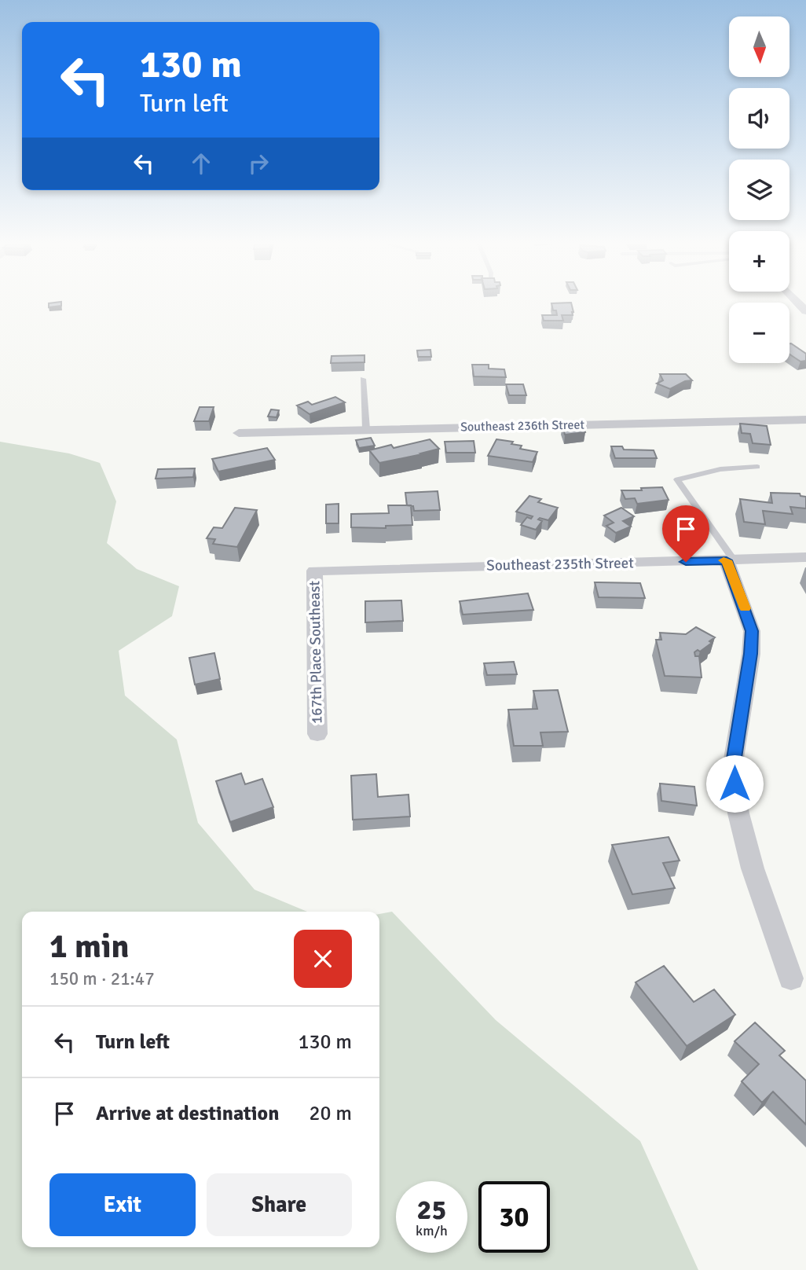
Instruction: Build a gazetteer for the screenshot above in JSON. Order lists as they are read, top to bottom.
{
  "streets": {
    "street": ["Southeast 236th Street", "Southeast 235th Street", "167th Place Southeast"]
  },
  "crossings": [
    ["Southeast 235th Street", "167th Place Southeast"]
  ],
  "north": "bottom",
  "page": {
    "map_buttons": ["+", "−"],
    "turn": ["130 m", "Turn left"],
    "heading": ["1 min", "150 m · 21:47"],
    "list": [
      {
        "name": "Turn left",
        "value": "130 m"
      },
      {
        "name": "Arrive at destination",
        "value": "20 m"
      }
    ],
    "buttons": ["Exit", "Share"],
    "speed": "25 km/h",
    "limit": "30"
  }
}
